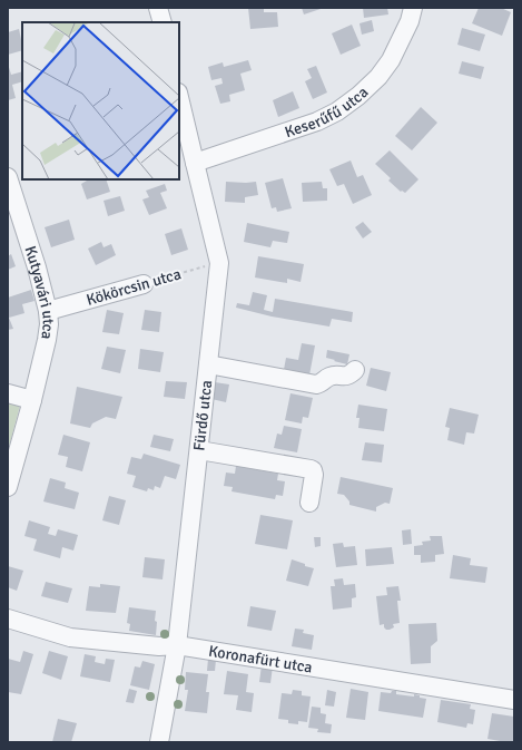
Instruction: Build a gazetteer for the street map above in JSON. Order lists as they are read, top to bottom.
{
  "streets": {
    "street": [
      "Keserűfű utca",
      "Kökörcsin utca",
      "Kutyavári utca",
      "Fürdő utca",
      "Koronafürt utca"
    ]
  },
  "crossings": [
    ["Keserűfű utca", "Fürdő utca"],
    ["Kökörcsin utca", "Kutyavári utca"],
    ["Kökörcsin utca", "Fürdő utca"],
    ["Fürdő utca", "Koronafürt utca"]
  ]
}
